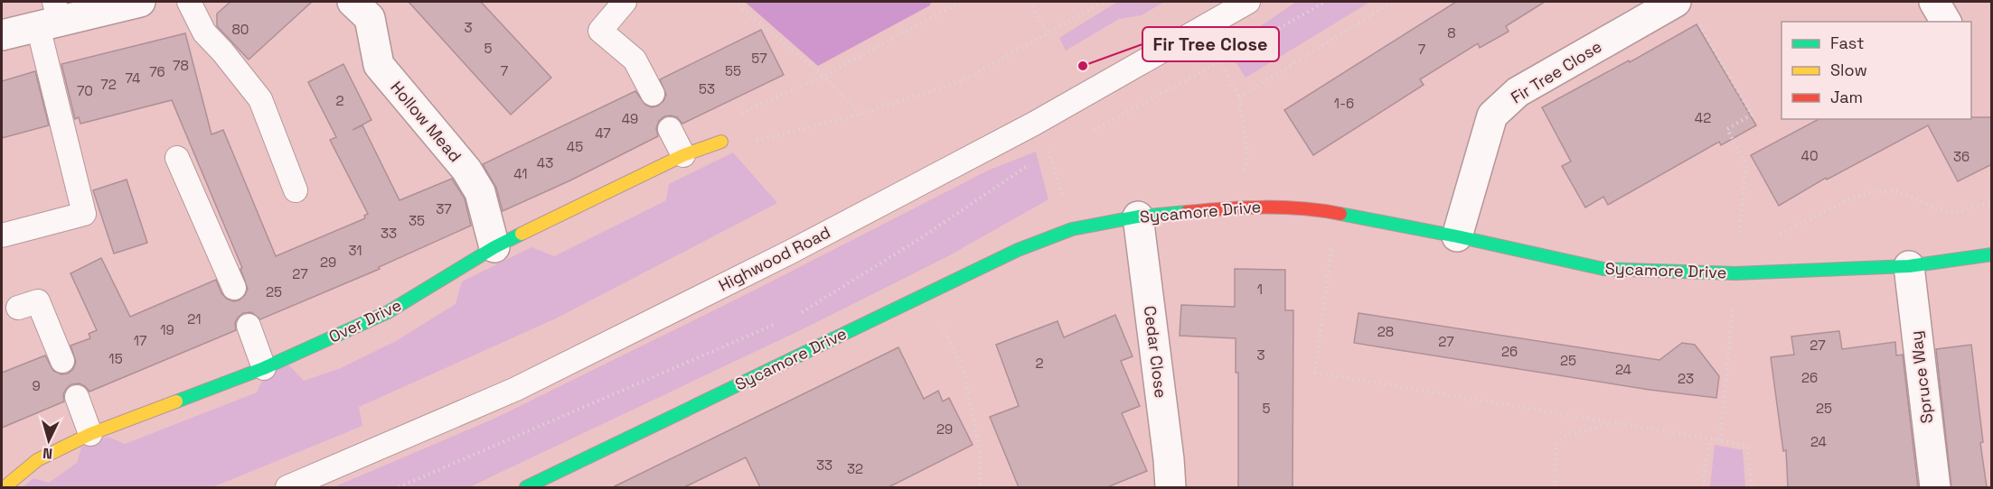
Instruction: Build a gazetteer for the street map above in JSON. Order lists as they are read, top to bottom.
{
  "streets": {
    "street": [
      "Fir Tree Close",
      "Hollow Mead",
      "Sycamore Drive",
      "Over Drive",
      "Cedar Close",
      "Spruce Way"
    ],
    "lane": ["Highwood Road"]
  },
  "crossings": [
    ["Fir Tree Close", "Sycamore Drive"],
    ["Hollow Mead", "Over Drive"],
    ["Sycamore Drive", "Cedar Close"],
    ["Sycamore Drive", "Spruce Way"]
  ],
  "places": ["Fir Tree Close"],
  "house_numbers": [
    "3",
    "80",
    "8",
    "5",
    "7",
    "57",
    "78",
    "7",
    "55",
    "76",
    "74",
    "72",
    "53",
    "70",
    "2",
    "1-6",
    "42",
    "49",
    "47",
    "45",
    "40",
    "36",
    "43",
    "41",
    "37",
    "35",
    "33",
    "31",
    "29",
    "27",
    "1",
    "25",
    "21",
    "19",
    "28",
    "17",
    "27",
    "27",
    "26",
    "3",
    "15",
    "25",
    "2",
    "24",
    "26",
    "23",
    "9",
    "5",
    "25",
    "29",
    "24",
    "33",
    "32"
  ],
  "legend": ["Fast", "Slow", "Jam"],
  "north": "bottom"
}
